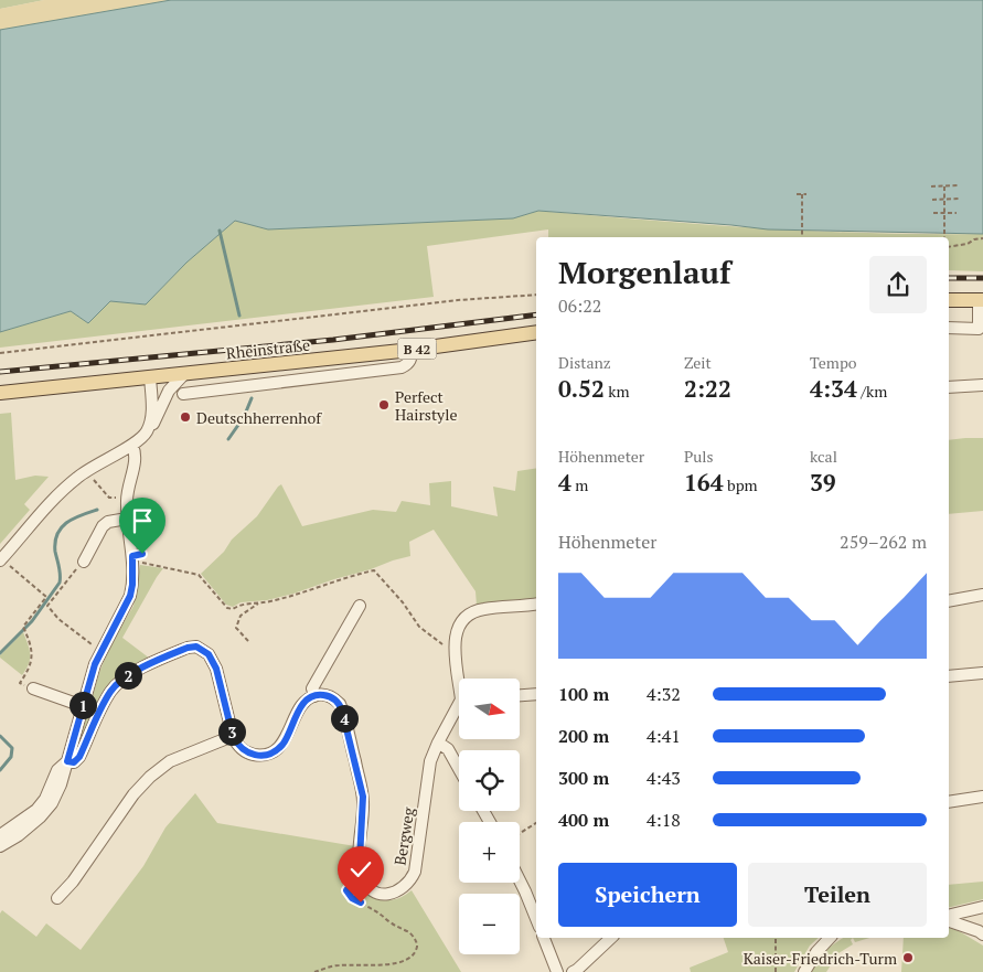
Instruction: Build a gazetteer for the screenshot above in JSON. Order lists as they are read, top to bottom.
{
  "streets": {
    "main road": ["Rheinstraße", "B 42"],
    "street": ["Bergweg"]
  },
  "places": ["Perfect Hairstyle", "Deutschherrenhof", "Kaiser-Friedrich-Turm"],
  "north": "right",
  "page": {
    "heading": ["Morgenlauf", "06:22"],
    "stats": [
      ["Distanz", "0.52 km"],
      ["Zeit", "2:22"],
      ["Tempo", "4:34 /km"],
      ["Höhenmeter", "4 m"],
      ["Puls", "164 bpm"],
      ["kcal", "39"]
    ],
    "chart": ["Höhenmeter", "259–262 m"],
    "pins": [
      "2",
      "1",
      "4",
      "3"
    ],
    "list": [
      {
        "name": "100 m",
        "note": "4:32"
      },
      {
        "name": "200 m",
        "note": "4:41"
      },
      {
        "name": "300 m",
        "note": "4:43"
      },
      {
        "name": "400 m",
        "note": "4:18"
      }
    ],
    "map_buttons": ["+", "−"],
    "buttons": ["Speichern", "Teilen"]
  }
}
